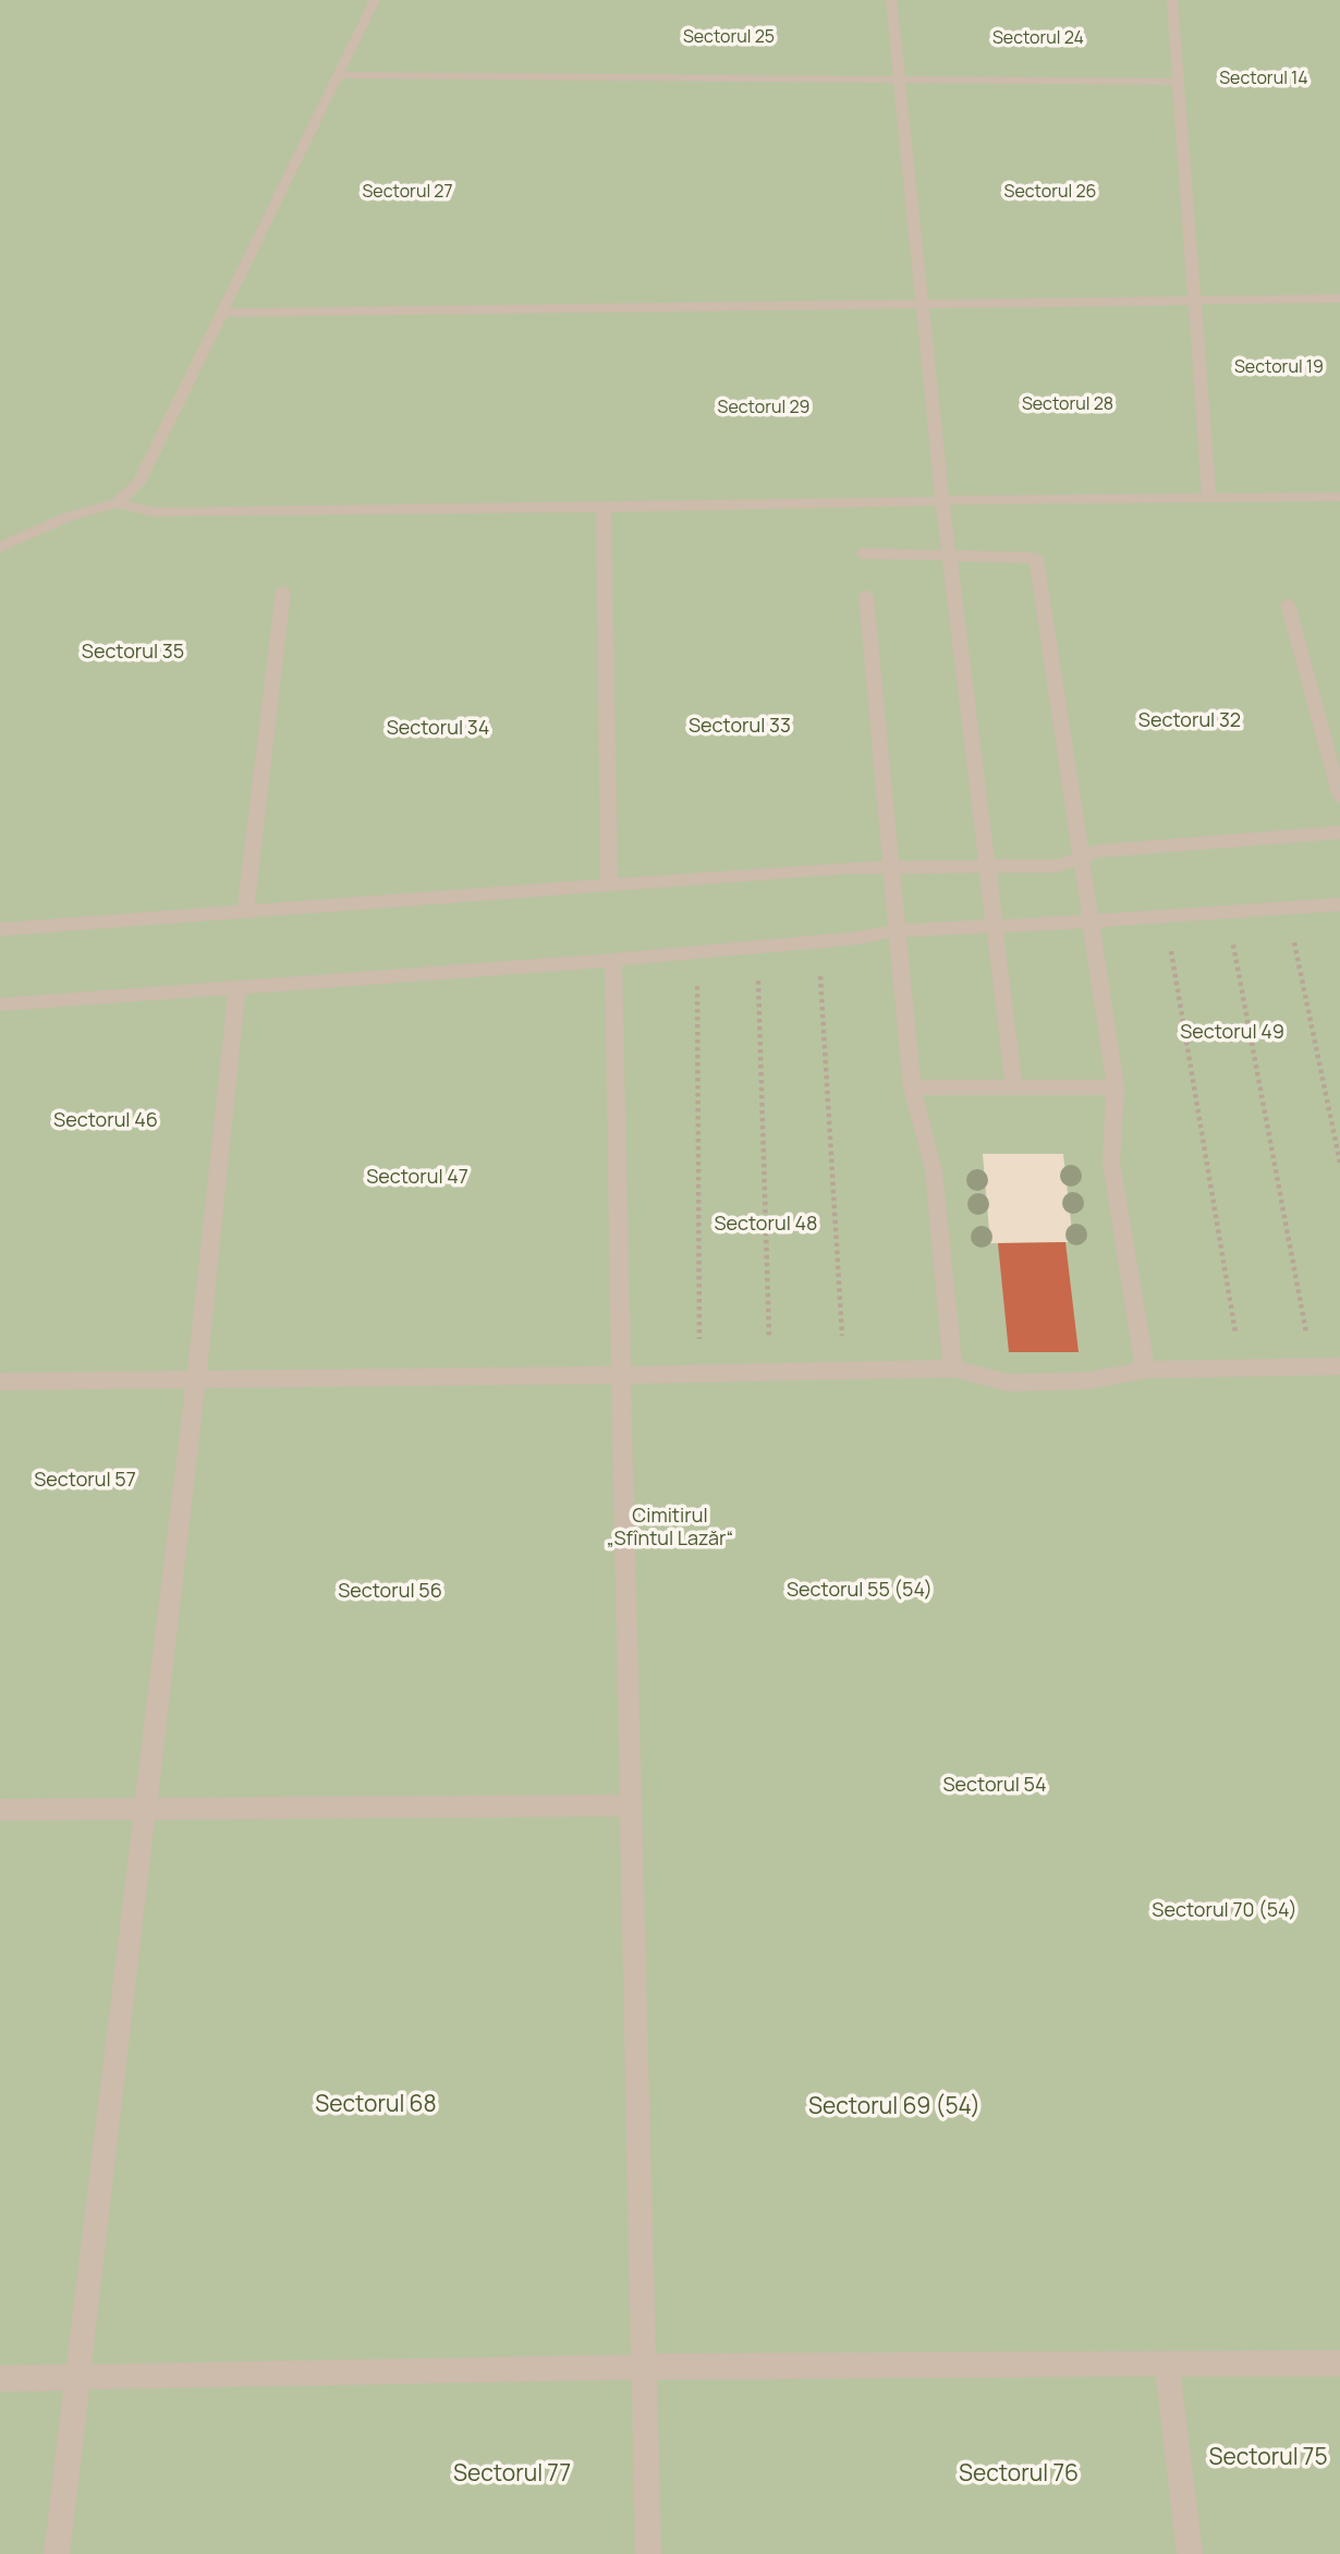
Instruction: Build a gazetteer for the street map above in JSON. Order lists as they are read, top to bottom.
{
  "parks": [
    "Sectorul 25",
    "Sectorul 24",
    "Sectorul 14",
    "Sectorul 27",
    "Sectorul 26",
    "Sectorul 19",
    "Sectorul 28",
    "Sectorul 29",
    "Sectorul 35",
    "Sectorul 32",
    "Sectorul 33",
    "Sectorul 34",
    "Sectorul 49",
    "Sectorul 46",
    "Sectorul 47",
    "Sectorul 48",
    "Sectorul 57",
    "Cimitirul „Sfîntul Lazăr“",
    "Sectorul 55 (54)",
    "Sectorul 56",
    "Sectorul 54",
    "Sectorul 70 (54)",
    "Sectorul 68",
    "Sectorul 69 (54)",
    "Sectorul 75",
    "Sectorul 77",
    "Sectorul 76"
  ]
}
